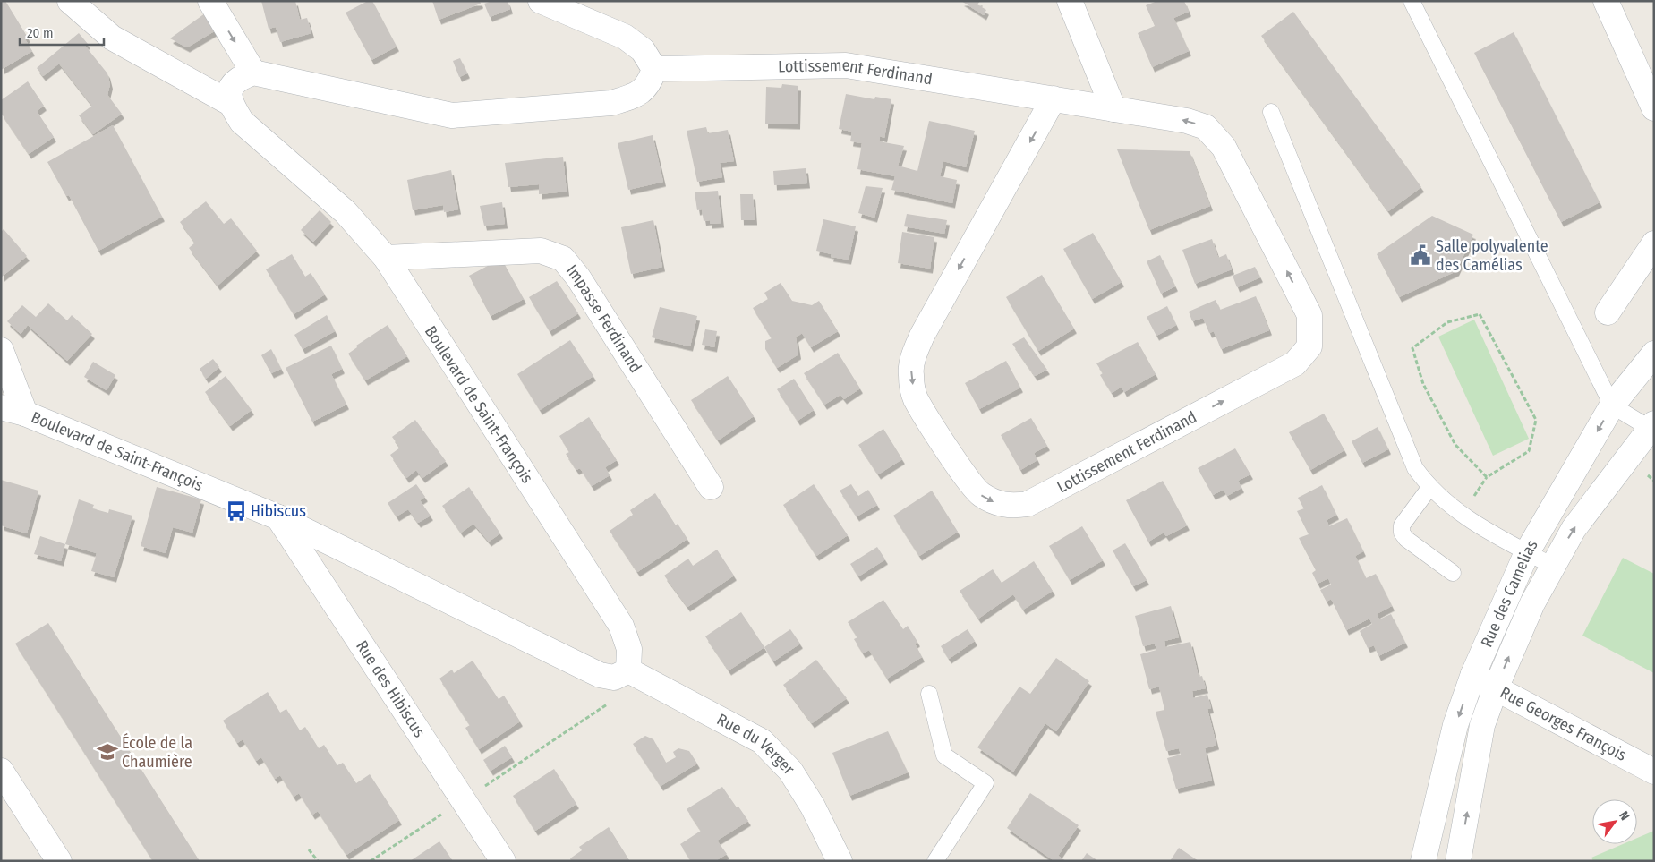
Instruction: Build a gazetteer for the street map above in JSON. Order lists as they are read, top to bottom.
{
  "streets": {
    "street": [
      "Lottissement Ferdinand",
      "Impasse Ferdinand",
      "Boulevard de Saint-François",
      "Rue des Camelias",
      "Rue des Hibiscus",
      "Rue Georges François",
      "Rue du Verger"
    ]
  },
  "crossings": [
    ["Impasse Ferdinand", "Boulevard de Saint-François"],
    ["Boulevard de Saint-François", "Rue des Hibiscus"],
    ["Boulevard de Saint-François", "Rue du Verger"],
    ["Rue des Camelias", "Rue Georges François"]
  ],
  "places": {
    "public building": ["Salle polyvalente des Camélias"],
    "bus stop": ["Hibiscus"],
    "school or university": ["École de la Chaumière"]
  },
  "scale_bar": "20 m",
  "north": "top right"
}
